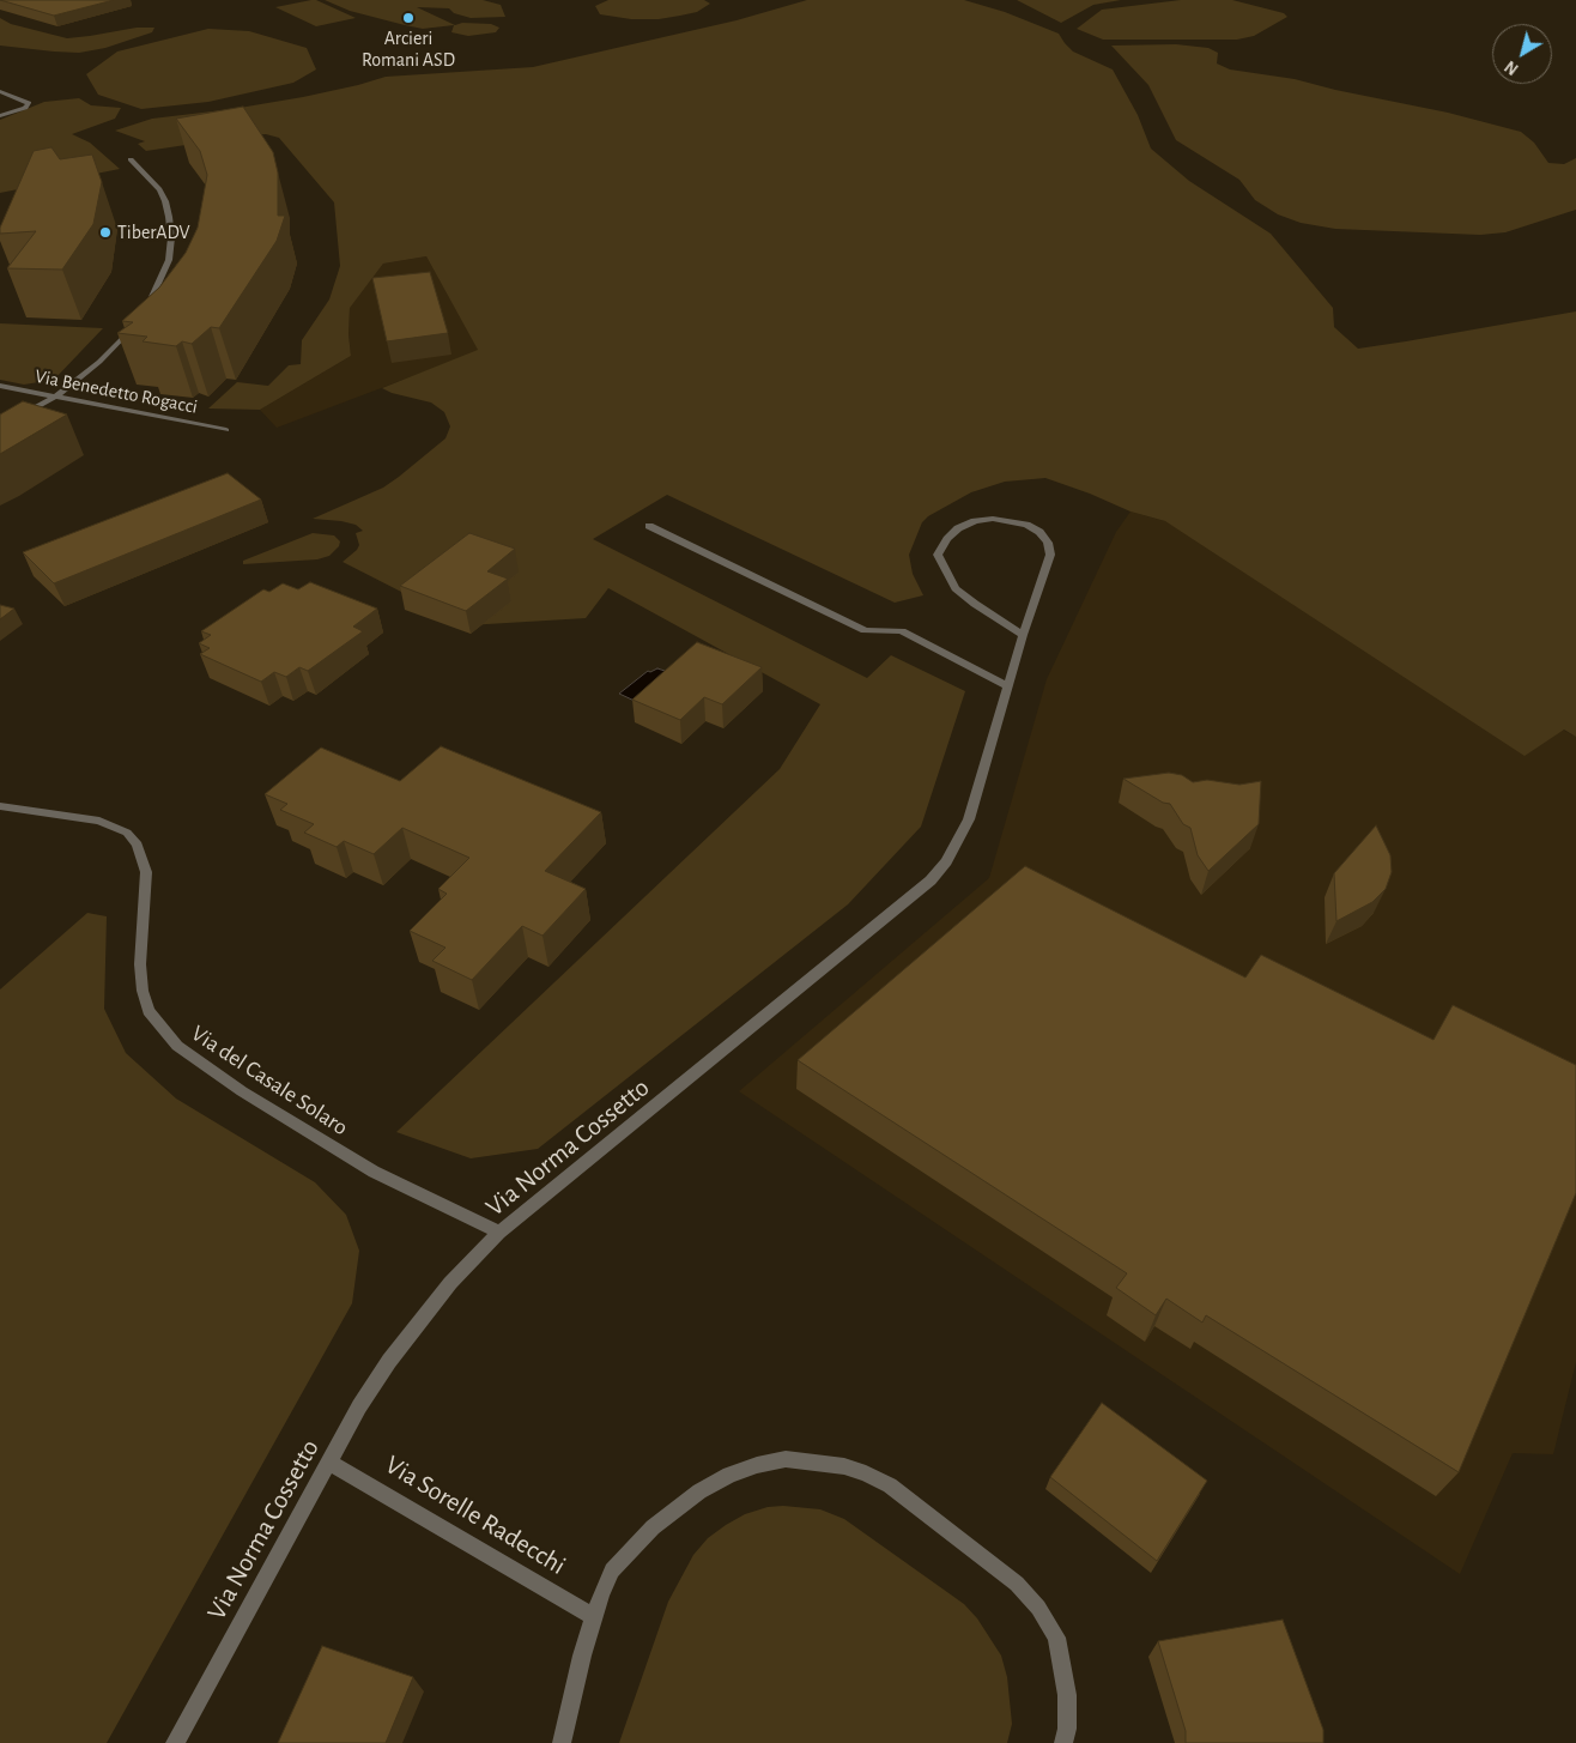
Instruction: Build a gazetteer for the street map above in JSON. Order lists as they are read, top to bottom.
{
  "streets": {
    "street": [
      "Via Benedetto Rogacci",
      "Via del Casale Solaro",
      "Via Norma Cossetto",
      "Via Sorelle Radecchi"
    ]
  },
  "crossings": [
    ["Via del Casale Solaro", "Via Norma Cossetto"],
    ["Via Norma Cossetto", "Via Sorelle Radecchi"]
  ],
  "places": ["Arcieri Romani ASD", "TiberADV"],
  "north": "bottom left"
}
